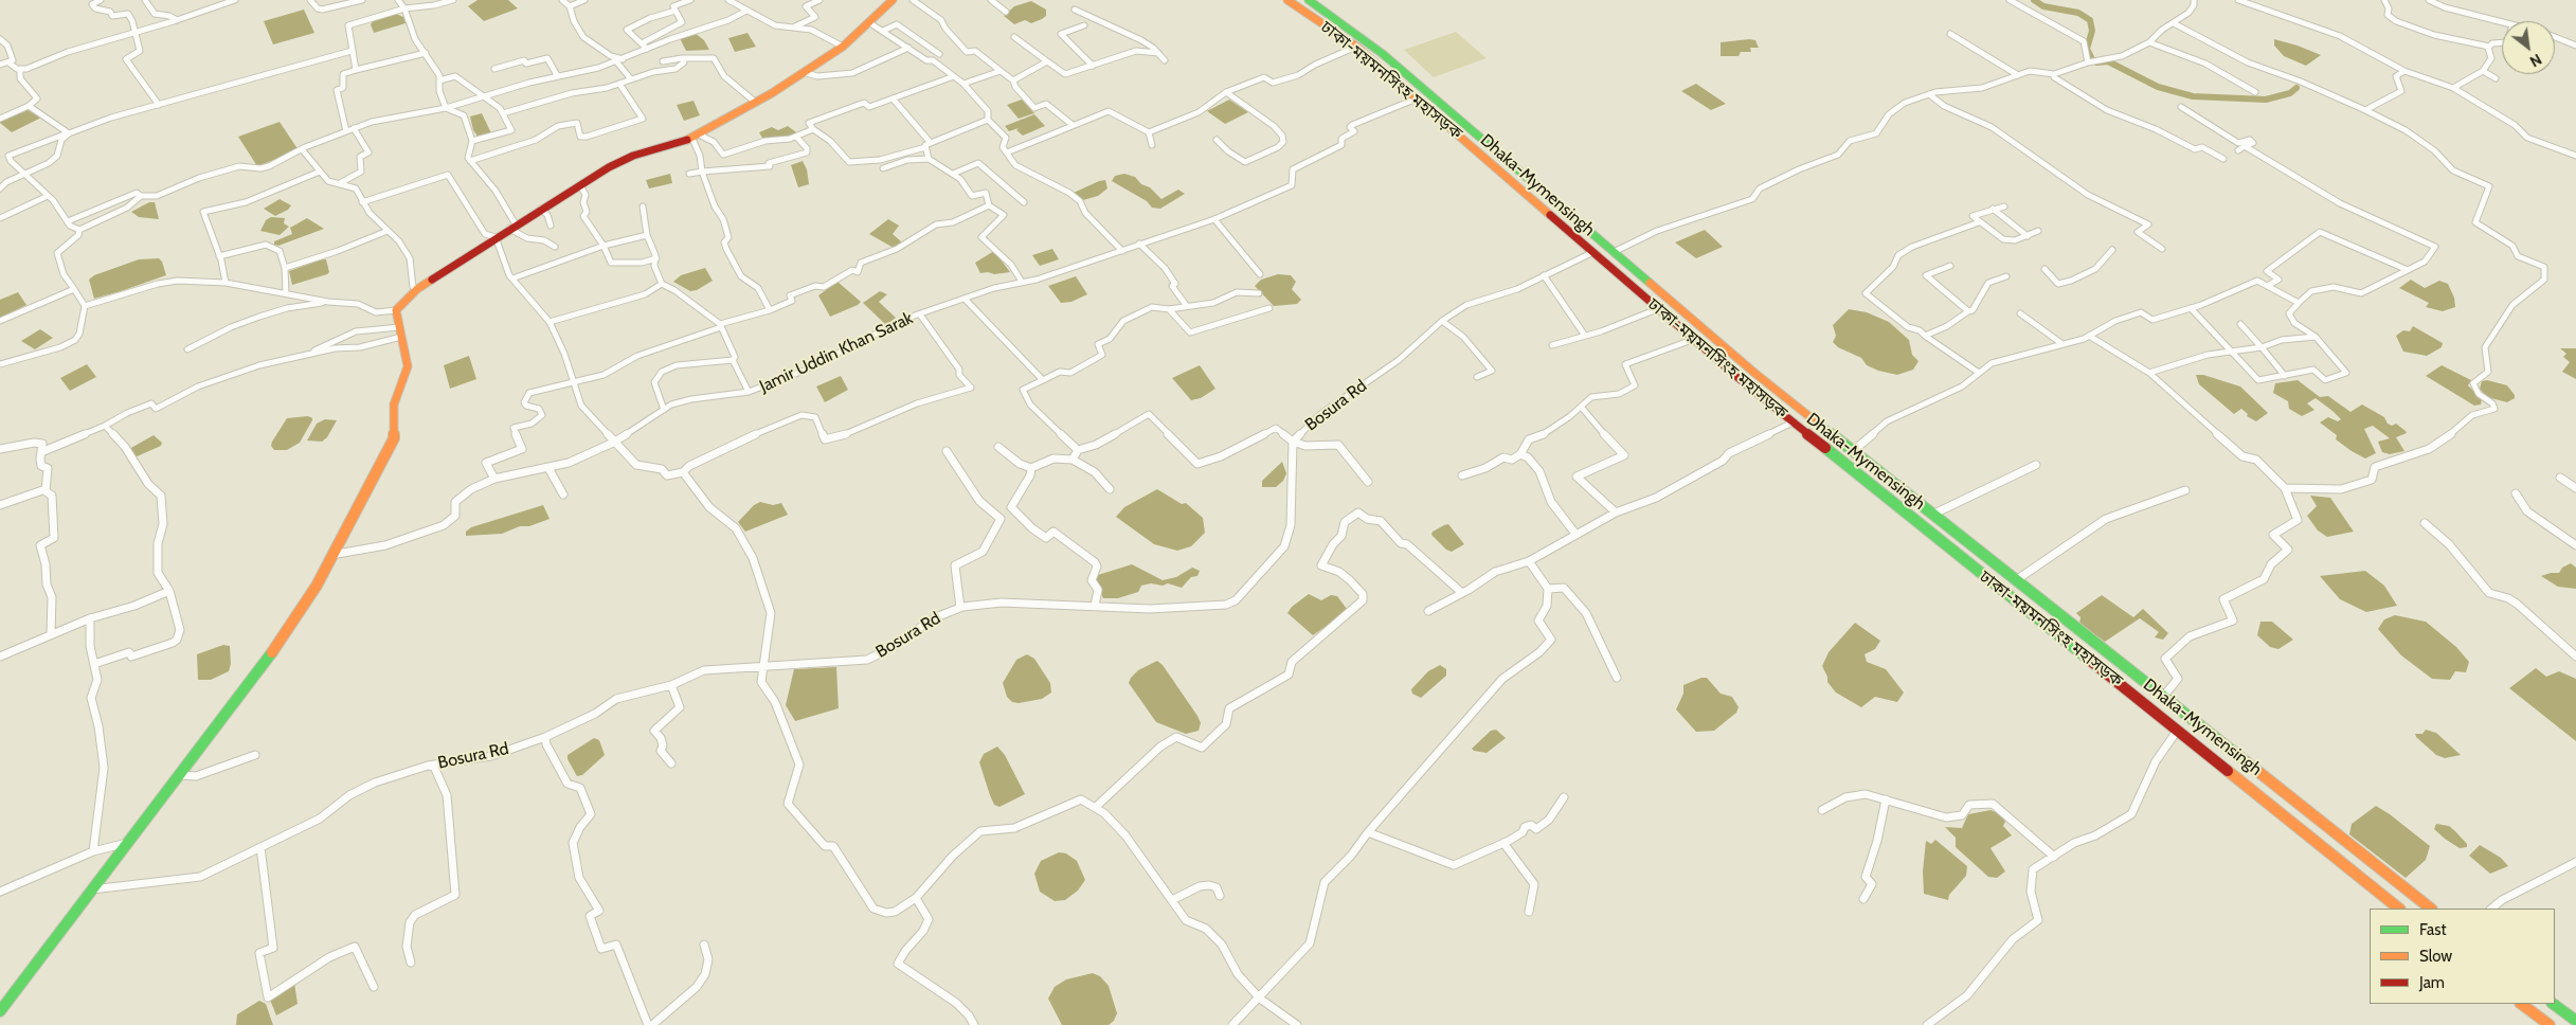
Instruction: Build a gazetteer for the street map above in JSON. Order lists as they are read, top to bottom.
{
  "streets": {
    "main road": ["ঢাকা-ময়মনসিংহ মহাসড়ক", "Dhaka-Mymensingh"],
    "street": ["Jamir Uddin Khan Sarak", "Bosura Rd"]
  },
  "crossings": [
    ["ঢাকা-ময়মনসিংহ মহাসড়ক", "Jamir Uddin Khan Sarak"],
    ["ঢাকা-ময়মনসিংহ মহাসড়ক", "Bosura Rd"]
  ],
  "legend": ["Fast", "Slow", "Jam"],
  "north": "bottom right"
}
